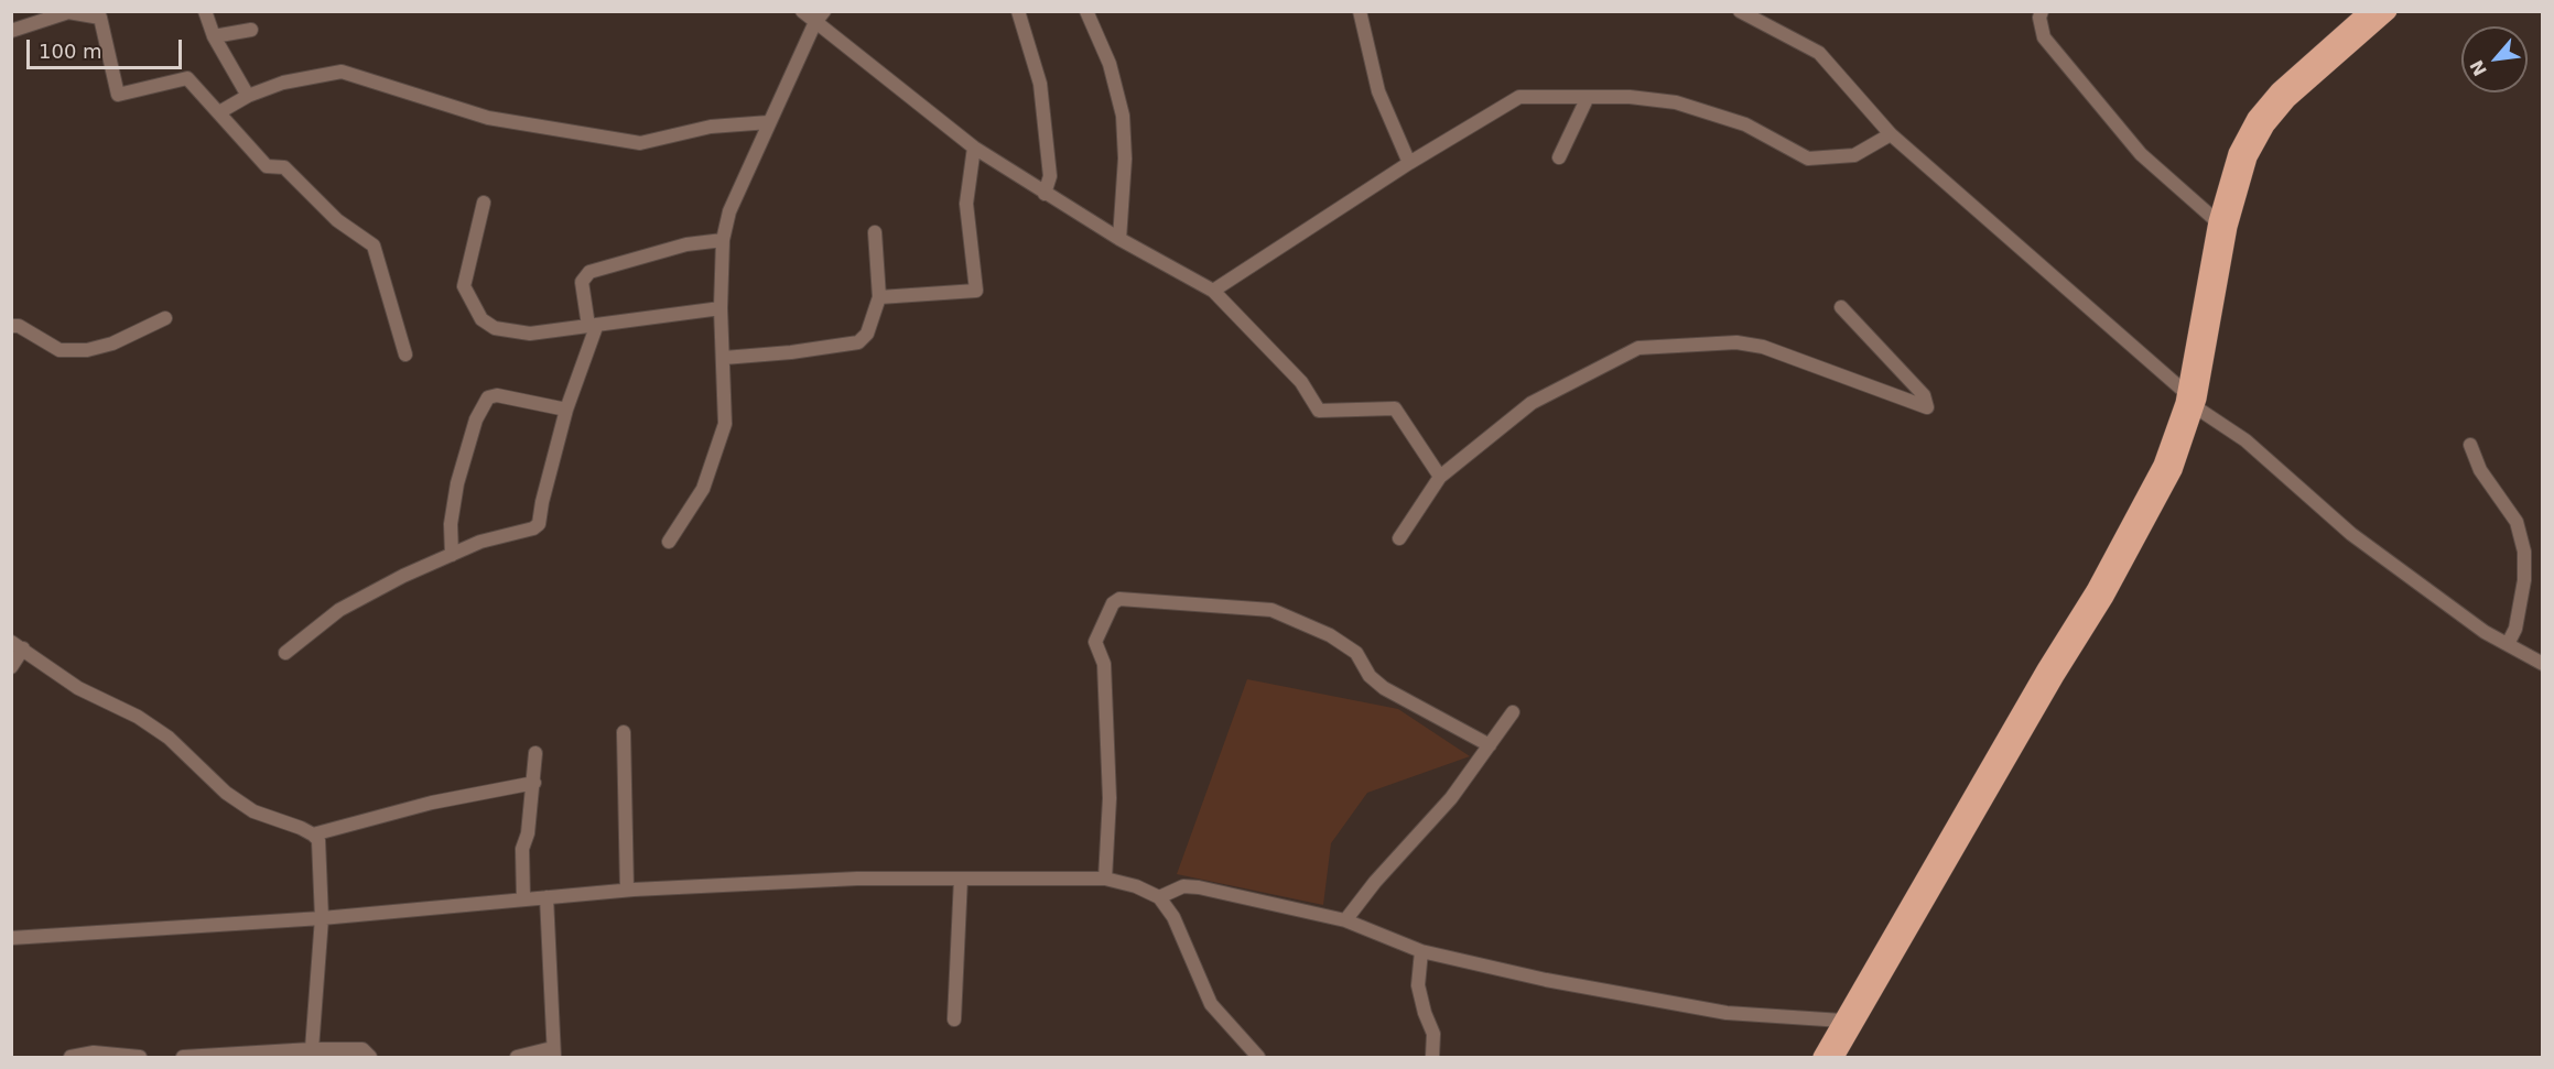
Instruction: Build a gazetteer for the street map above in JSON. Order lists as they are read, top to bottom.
{
  "scale_bar": "100 m",
  "north": "bottom left"
}
